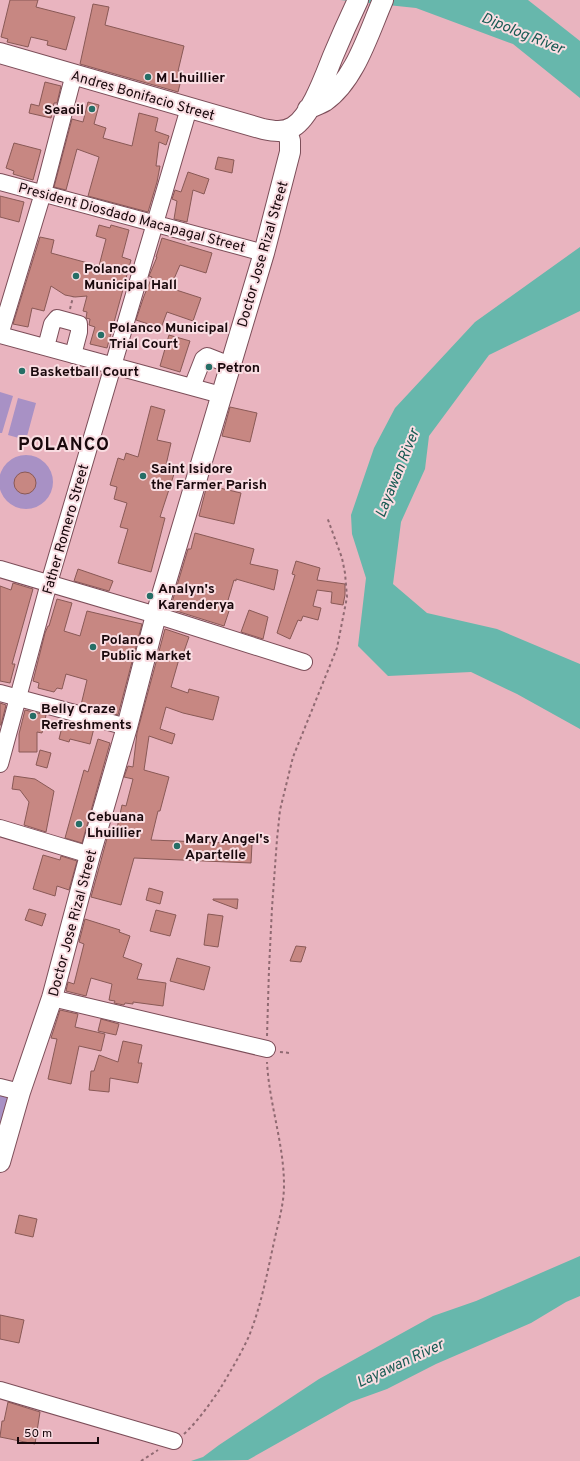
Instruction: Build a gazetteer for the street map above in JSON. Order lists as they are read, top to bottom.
{
  "streets": {
    "main road": ["Andres Bonifacio Street", "Doctor Jose Rizal Street"],
    "street": ["President Diosdado Macapagal Street", "Father Romero Street"]
  },
  "crossings": [
    ["Andres Bonifacio Street", "Doctor Jose Rizal Street"],
    ["Andres Bonifacio Street", "Father Romero Street"],
    ["President Diosdado Macapagal Street", "Doctor Jose Rizal Street"],
    ["President Diosdado Macapagal Street", "Father Romero Street"]
  ],
  "districts": ["POLANCO"],
  "water": ["Dipolog River", "Layawan River"],
  "places": [
    "M Lhuillier",
    "Seaoil",
    "Polanco Municipal Hall",
    "Polanco Municipal Trial Court",
    "Petron",
    "Basketball Court",
    "Saint Isidore the Farmer Parish",
    "Analyn's Karenderya",
    "Polanco Public Market",
    "Belly Craze Refreshments",
    "Cebuana Lhuillier",
    "Mary Angel's Apartelle"
  ],
  "scale_bar": "50 m"
}
